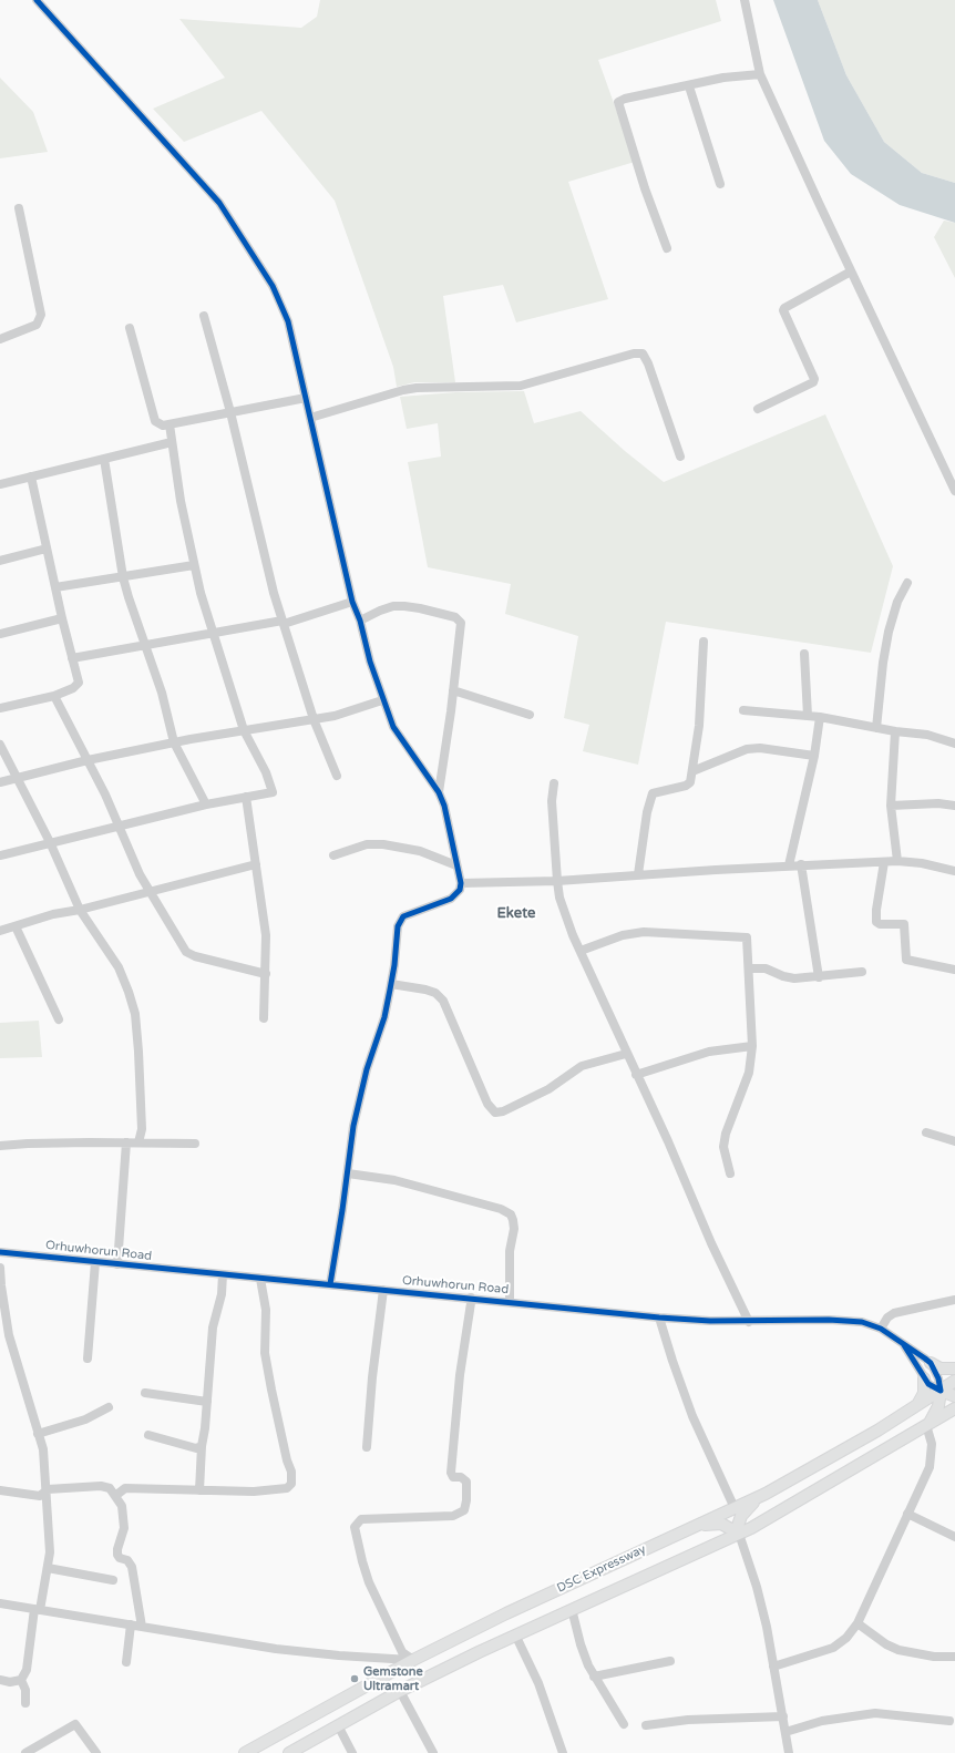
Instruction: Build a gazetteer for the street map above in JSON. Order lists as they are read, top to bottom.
{
  "streets": {
    "main road": ["DSC Expressway"],
    "street": ["Orhuwhorun Road"]
  },
  "districts": ["Ekete"],
  "places": ["Gemstone Ultramart"]
}
